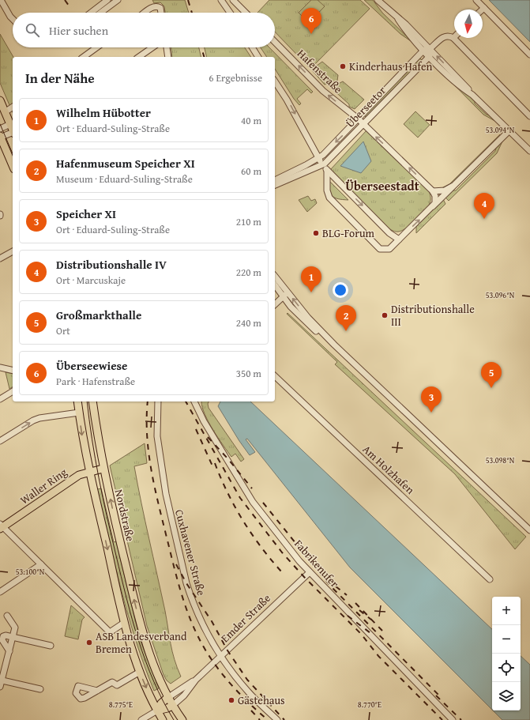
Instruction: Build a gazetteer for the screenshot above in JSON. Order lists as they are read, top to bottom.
{
  "streets": {
    "main road": ["Waller Ring", "Nordstraße", "Emder Straße"],
    "street": [
      "Hafenstraße",
      "Überseetor",
      "Am Holzhafen",
      "Cuxhavener Straße",
      "Fabrikenufer"
    ]
  },
  "crossings": [
    ["Hafenstraße", "Überseetor"],
    ["Waller Ring", "Nordstraße"],
    ["Nordstraße", "Emder Straße"],
    ["Cuxhavener Straße", "Emder Straße"],
    ["Fabrikenufer", "Emder Straße"]
  ],
  "districts": ["Überseestadt"],
  "places": [
    "Kinderhaus Hafen",
    "BLG-Forum",
    "Distributionshalle III",
    "ASB Landesverband Bremen",
    "Gästehaus"
  ],
  "north": "bottom",
  "page": {
    "pins": [
      "6",
      "4",
      "1",
      "2",
      "5",
      "3"
    ],
    "search": "Hier suchen",
    "heading": ["In der Nähe", "6 Ergebnisse"],
    "list": [
      {
        "mark": "1",
        "name": "Wilhelm Hübotter",
        "note": "Ort · Eduard-Suling-Straße",
        "value": "40 m"
      },
      {
        "mark": "2",
        "name": "Hafenmuseum Speicher XI",
        "note": "Museum · Eduard-Suling-Straße",
        "value": "60 m"
      },
      {
        "mark": "3",
        "name": "Speicher XI",
        "note": "Ort · Eduard-Suling-Straße",
        "value": "210 m"
      },
      {
        "mark": "4",
        "name": "Distributionshalle IV",
        "note": "Ort · Marcuskaje",
        "value": "220 m"
      },
      {
        "mark": "5",
        "name": "Großmarkthalle",
        "note": "Ort",
        "value": "240 m"
      },
      {
        "mark": "6",
        "name": "Überseewiese",
        "note": "Park · Hafenstraße",
        "value": "350 m"
      }
    ],
    "map_buttons": ["+", "−"]
  },
  "coordinates": [
    "53.094°N",
    "53.096°N",
    "53.098°N",
    "53.100°N",
    "8.775°E",
    "8.770°E"
  ]
}
